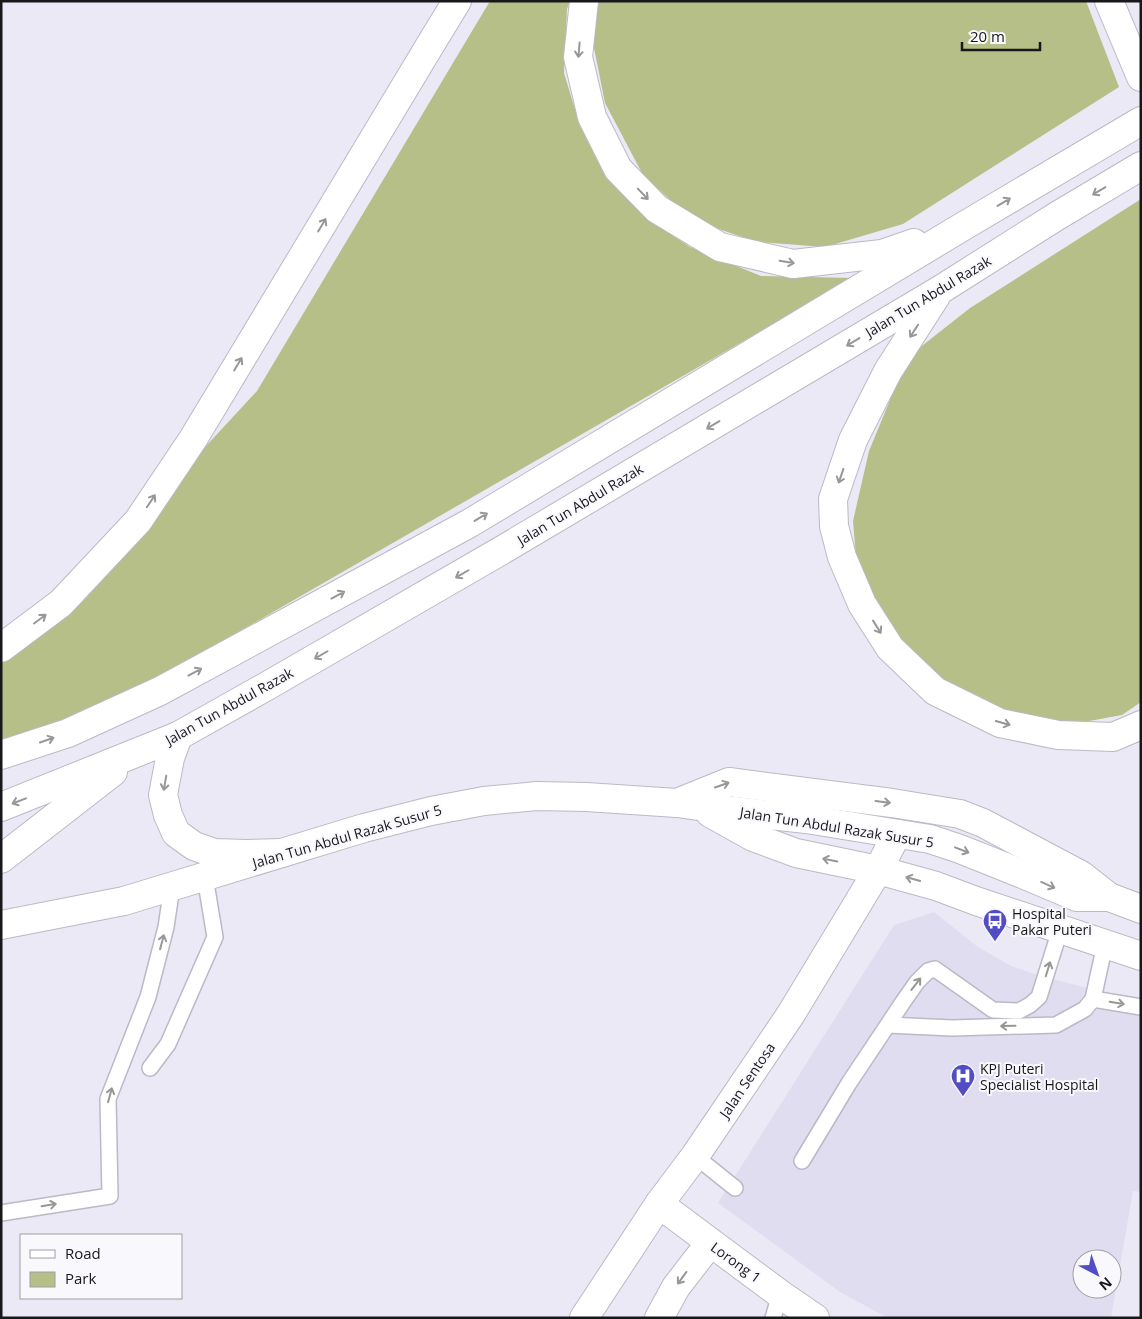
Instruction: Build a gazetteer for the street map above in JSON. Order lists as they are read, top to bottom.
{
  "streets": {
    "main road": [
      "Jalan Tun Abdul Razak",
      "Jalan Tun Abdul Razak Susur 5",
      "Jalan Sentosa",
      "Lorong 1"
    ]
  },
  "crossings": [
    ["Jalan Tun Abdul Razak Susur 5", "Jalan Sentosa"],
    ["Jalan Sentosa", "Lorong 1"]
  ],
  "places": {
    "bus stop": ["Hospital Pakar Puteri"],
    "hospital": ["KPJ Puteri Specialist Hospital"]
  },
  "legend": ["Road", "Park"],
  "scale_bar": "20 m",
  "north": "bottom right"
}
